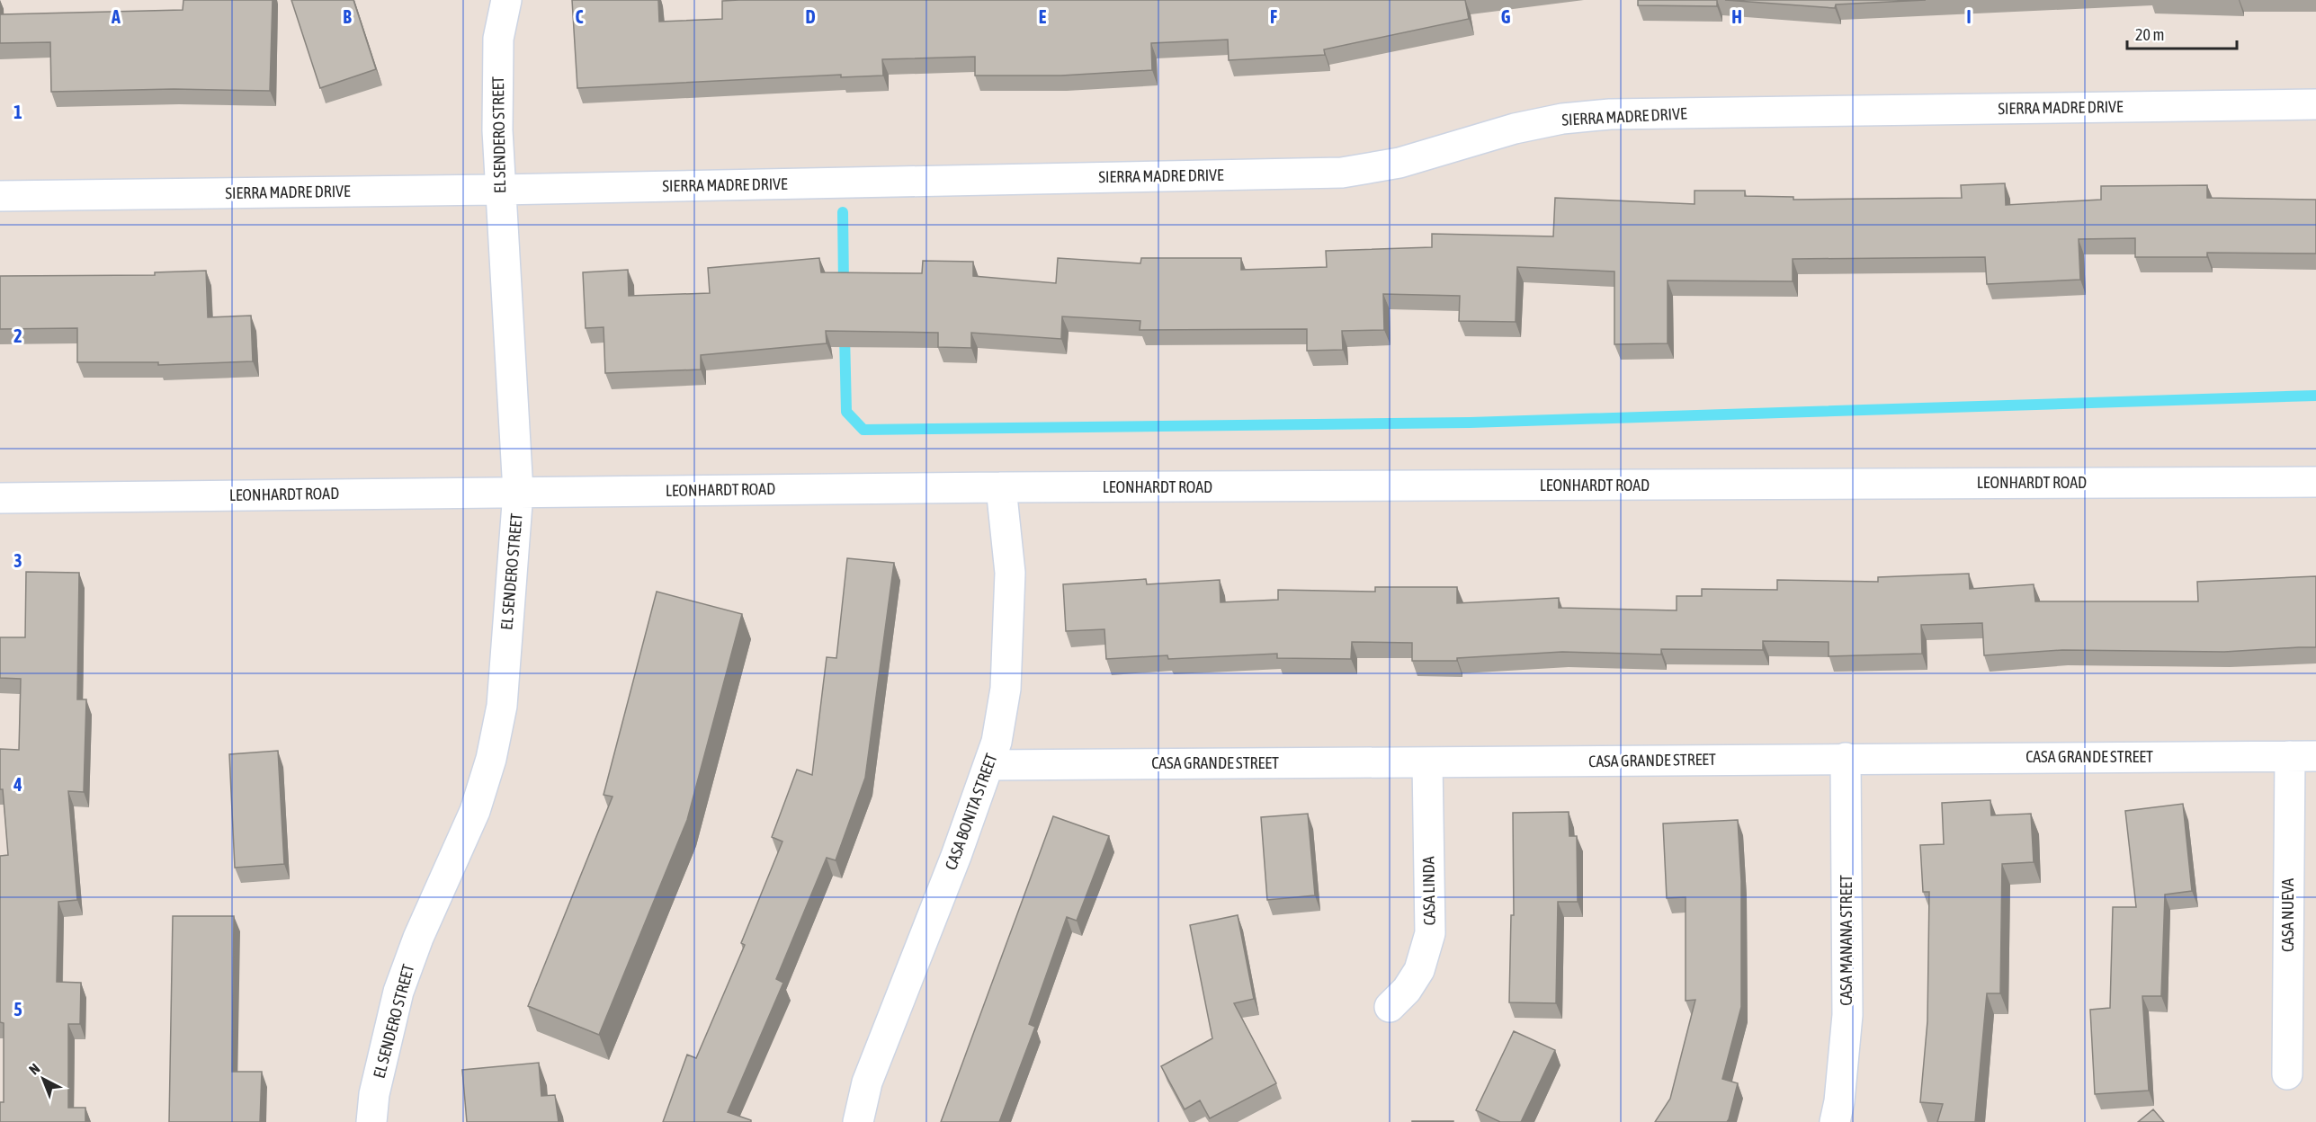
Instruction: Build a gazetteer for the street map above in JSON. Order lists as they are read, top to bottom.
{
  "streets": {
    "street": [
      "SIERRA MADRE DRIVE",
      "EL SENDERO STREET",
      "LEONHARDT ROAD",
      "CASA GRANDE STREET",
      "CASA BONITA STREET",
      "CASA LINDA",
      "CASA NUEVA",
      "CASA MANANA STREET"
    ]
  },
  "crossings": [
    ["SIERRA MADRE DRIVE", "EL SENDERO STREET"],
    ["EL SENDERO STREET", "LEONHARDT ROAD"],
    ["LEONHARDT ROAD", "CASA BONITA STREET"],
    ["CASA GRANDE STREET", "CASA BONITA STREET"],
    ["CASA GRANDE STREET", "CASA LINDA"],
    ["CASA GRANDE STREET", "CASA NUEVA"],
    ["CASA GRANDE STREET", "CASA MANANA STREET"]
  ],
  "scale_bar": "20 m",
  "north": "top left",
  "grid": {
    "columns": [
      "A",
      "B",
      "C",
      "D",
      "E",
      "F",
      "G",
      "H",
      "I"
    ],
    "rows": [
      "1",
      "2",
      "3",
      "4",
      "5"
    ]
  }
}
